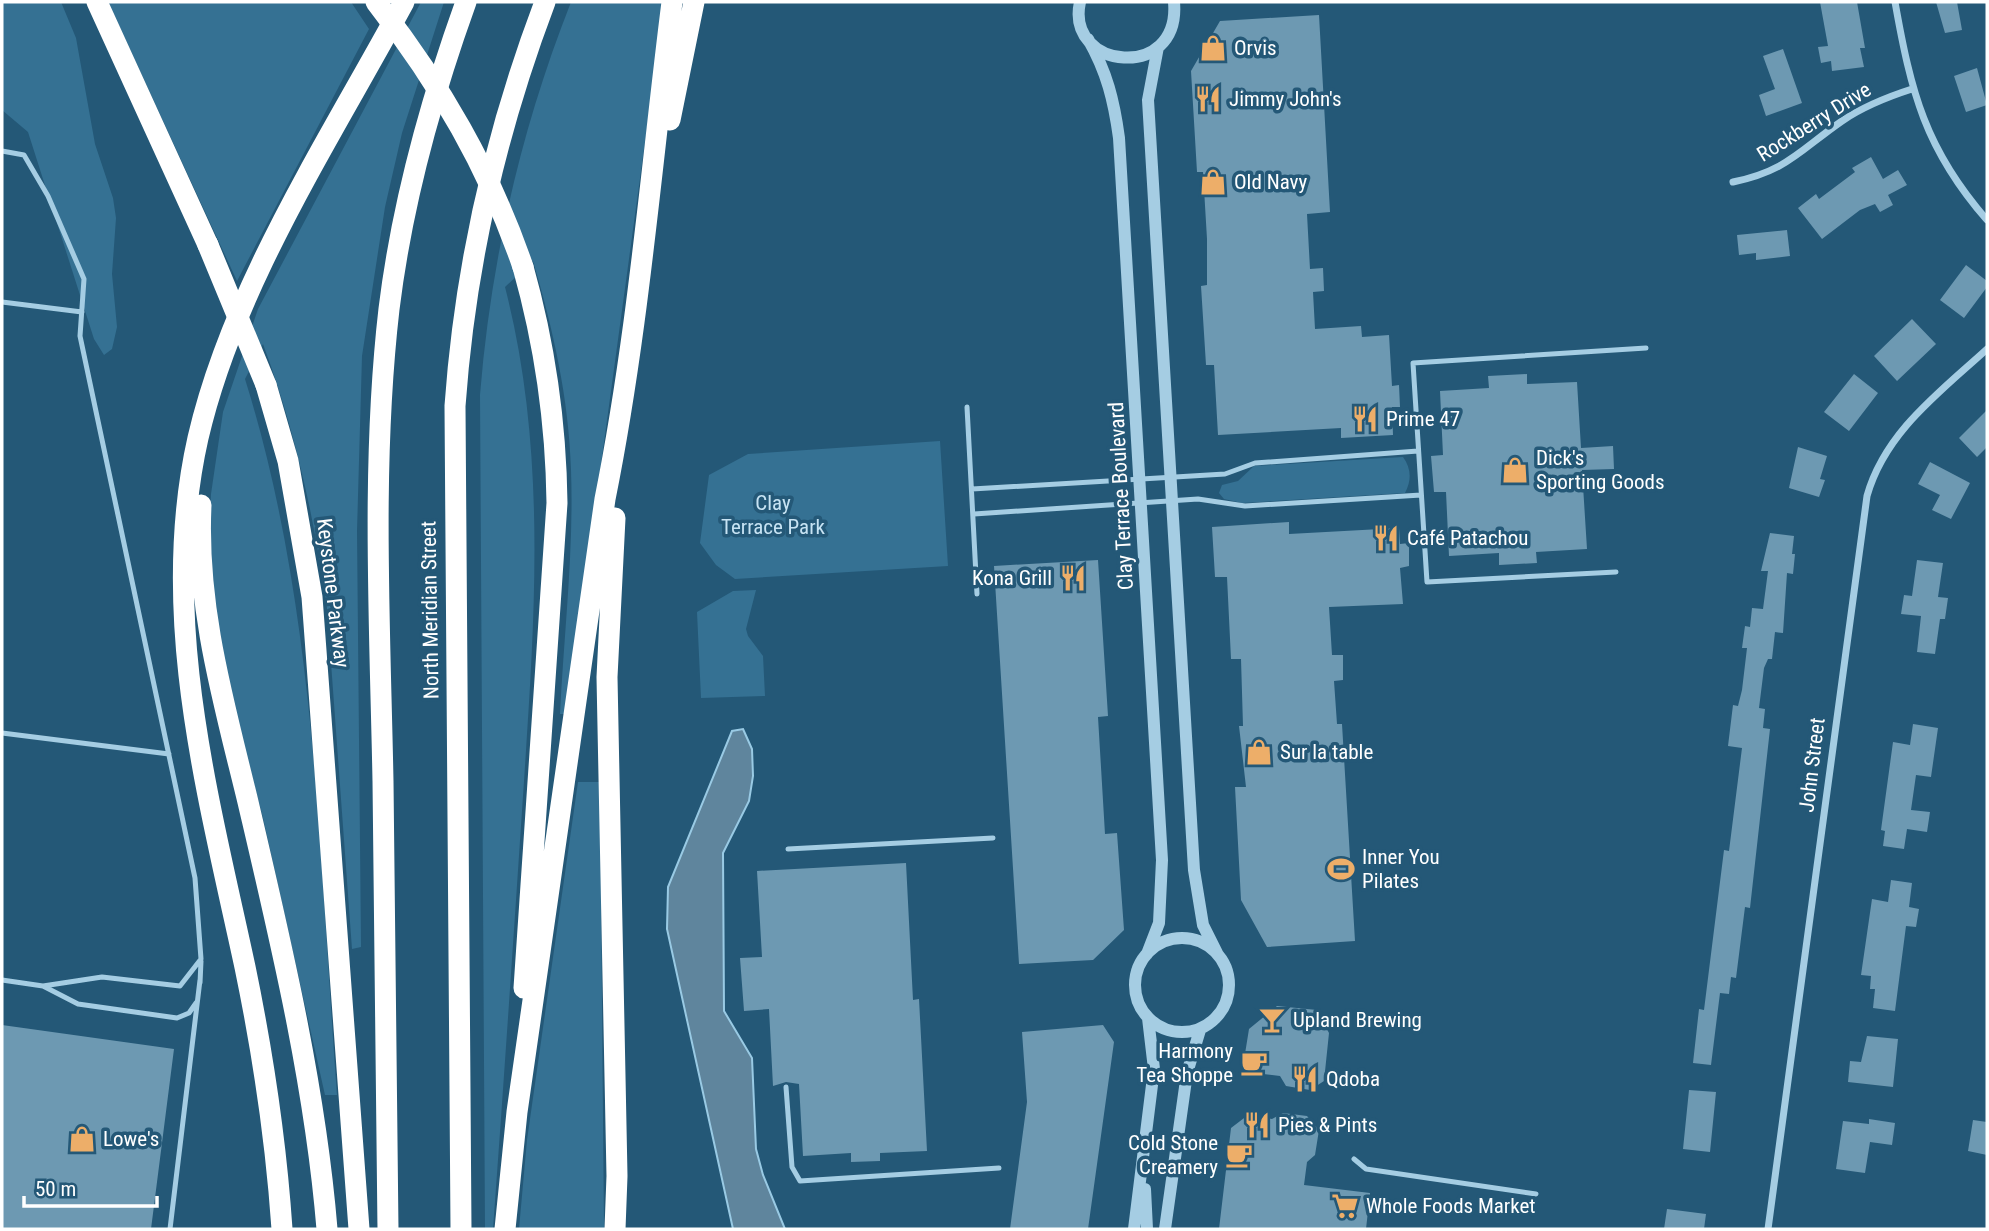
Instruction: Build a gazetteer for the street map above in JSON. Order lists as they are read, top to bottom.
{
  "streets": {
    "highway": ["Keystone Parkway", "North Meridian Street"],
    "street": ["Rockberry Drive", "Clay Terrace Boulevard", "John Street"]
  },
  "parks": ["Clay Terrace Park"],
  "places": {
    "shop": [
      "Orvis",
      "Old Navy",
      "Dick's Sporting Goods",
      "Sur la table",
      "Lowe's"
    ],
    "restaurant": [
      "Jimmy John's",
      "Prime 47",
      "Café Patachou",
      "Kona Grill",
      "Qdoba",
      "Pies & Pints"
    ],
    "sports": ["Inner You Pilates"],
    "bar": ["Upland Brewing"],
    "cafe": ["Harmony Tea Shoppe", "Cold Stone Creamery"],
    "supermarket": ["Whole Foods Market"]
  },
  "scale_bar": "50 m"
}
